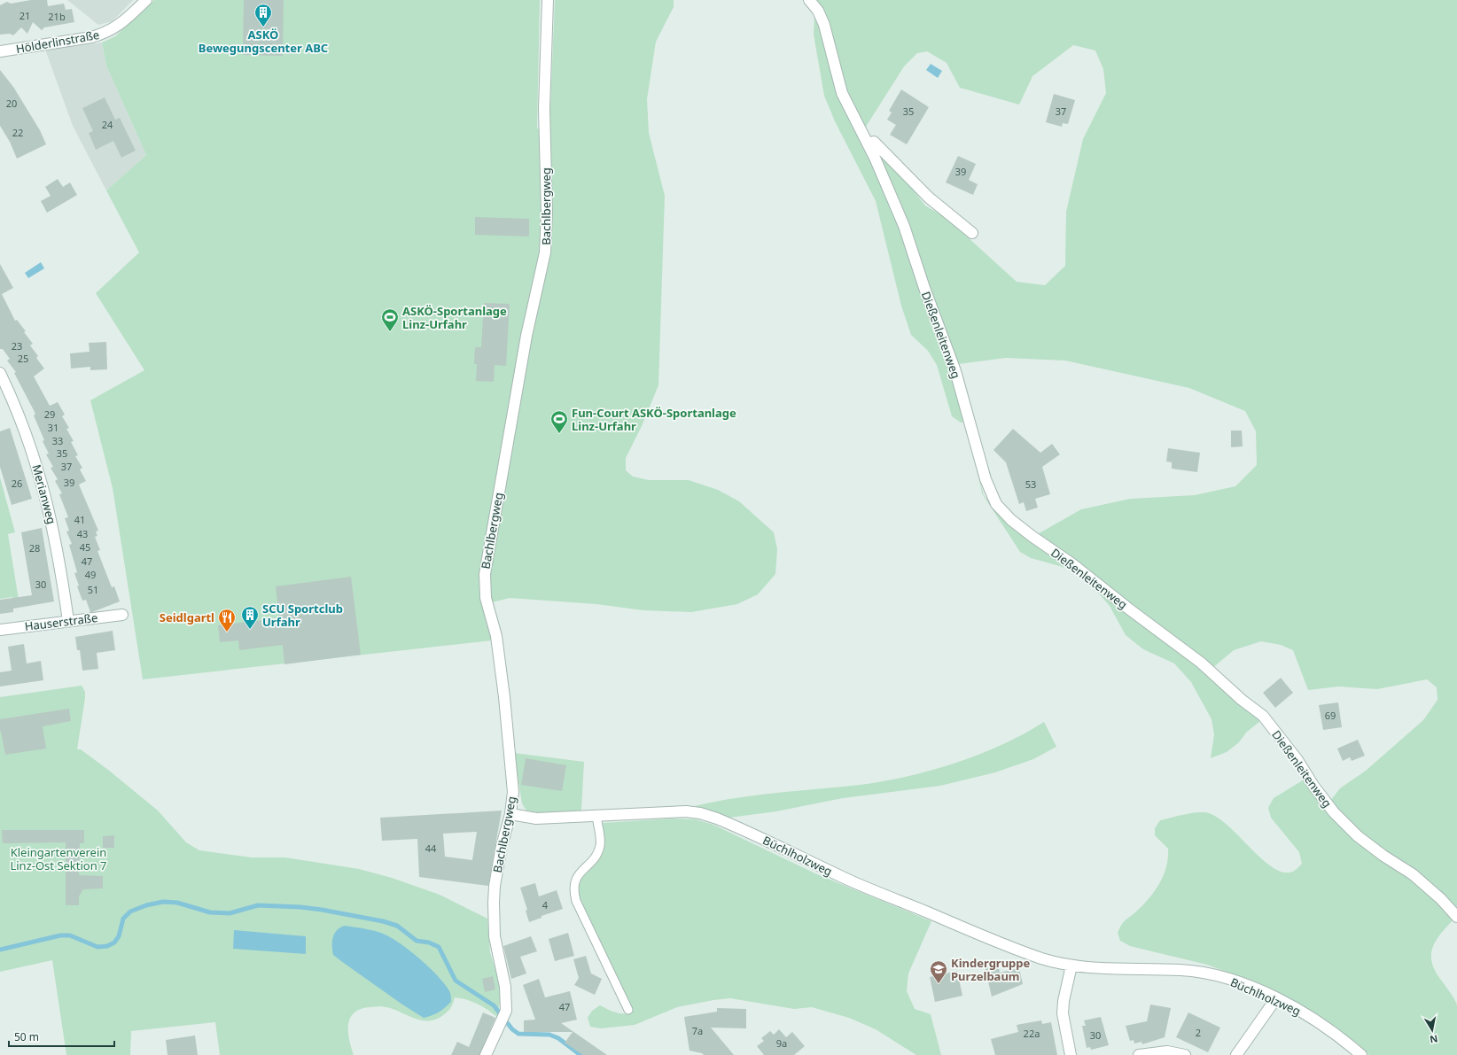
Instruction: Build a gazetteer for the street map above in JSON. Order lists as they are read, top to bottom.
{
  "streets": {
    "street": [
      "Hölderlinstraße",
      "Bachlbergweg",
      "Dießenleitenweg",
      "Merianweg",
      "Hauserstraße",
      "Büchlholzweg"
    ]
  },
  "crossings": [
    ["Bachlbergweg", "Büchlholzweg"],
    ["Merianweg", "Hauserstraße"]
  ],
  "parks": ["Kleingartenverein Linz-Ost Sektion 7"],
  "places": {
    "building": ["ASKÖ Bewegungscenter ABC", "SCU Sportclub Urfahr"],
    "sports": ["ASKÖ-Sportanlage Linz-Urfahr", "Fun-Court ASKÖ-Sportanlage Linz-Urfahr"],
    "restaurant": ["Seidlgartl"],
    "school or university": ["Kindergruppe Purzelbaum"]
  },
  "house_numbers": [
    "21",
    "21b",
    "20",
    "35",
    "37",
    "24",
    "22",
    "39",
    "23",
    "25",
    "29",
    "31",
    "33",
    "35",
    "37",
    "39",
    "26",
    "53",
    "41",
    "43",
    "45",
    "28",
    "47",
    "49",
    "30",
    "51",
    "69",
    "44",
    "4",
    "47",
    "7a",
    "2",
    "22a",
    "30",
    "9a"
  ],
  "scale_bar": "50 m",
  "north": "bottom"
}
